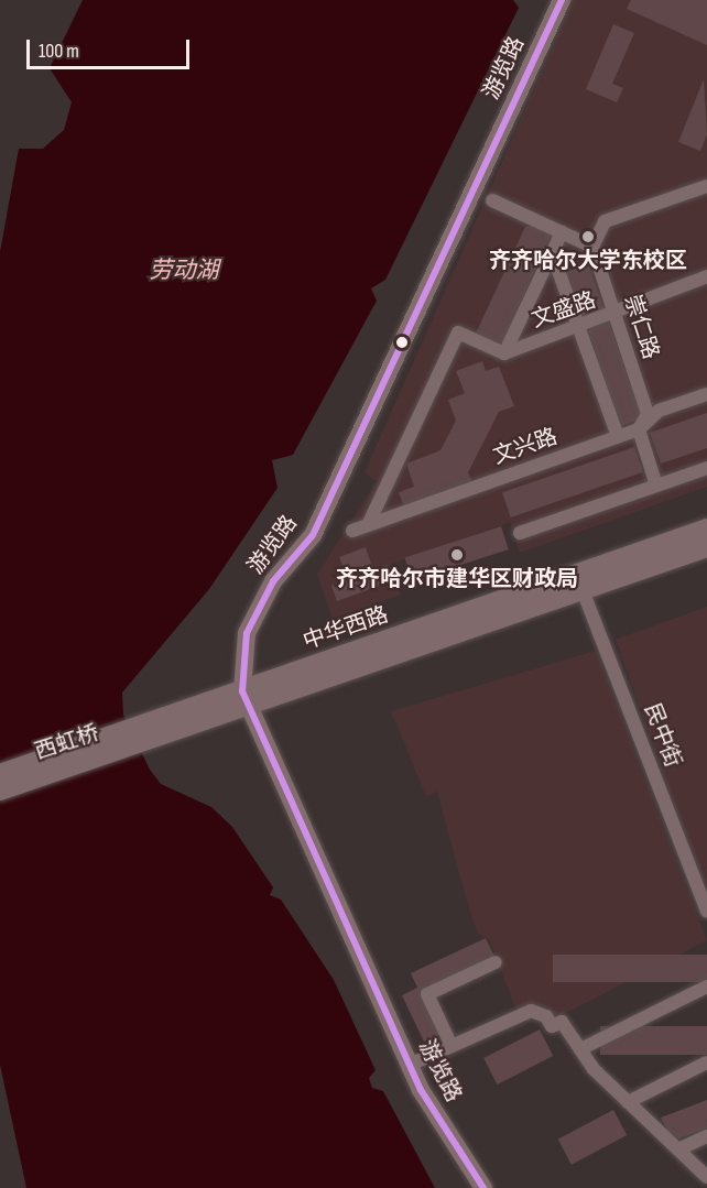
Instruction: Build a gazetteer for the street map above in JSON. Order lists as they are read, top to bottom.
{
  "streets": {
    "main road": ["中华西路", "西虹桥"],
    "street": [
      "游览路",
      "文盛路",
      "崇仁路",
      "文兴路",
      "民中街"
    ]
  },
  "crossings": [
    ["游览路", "中华西路"],
    ["文盛路", "崇仁路"],
    ["崇仁路", "文兴路"],
    ["中华西路", "民中街"],
    ["中华西路", "西虹桥"]
  ],
  "water": ["劳动湖"],
  "places": ["齐齐哈尔大学东校区", "齐齐哈尔市建华区财政局"],
  "scale_bar": "100 m"
}
